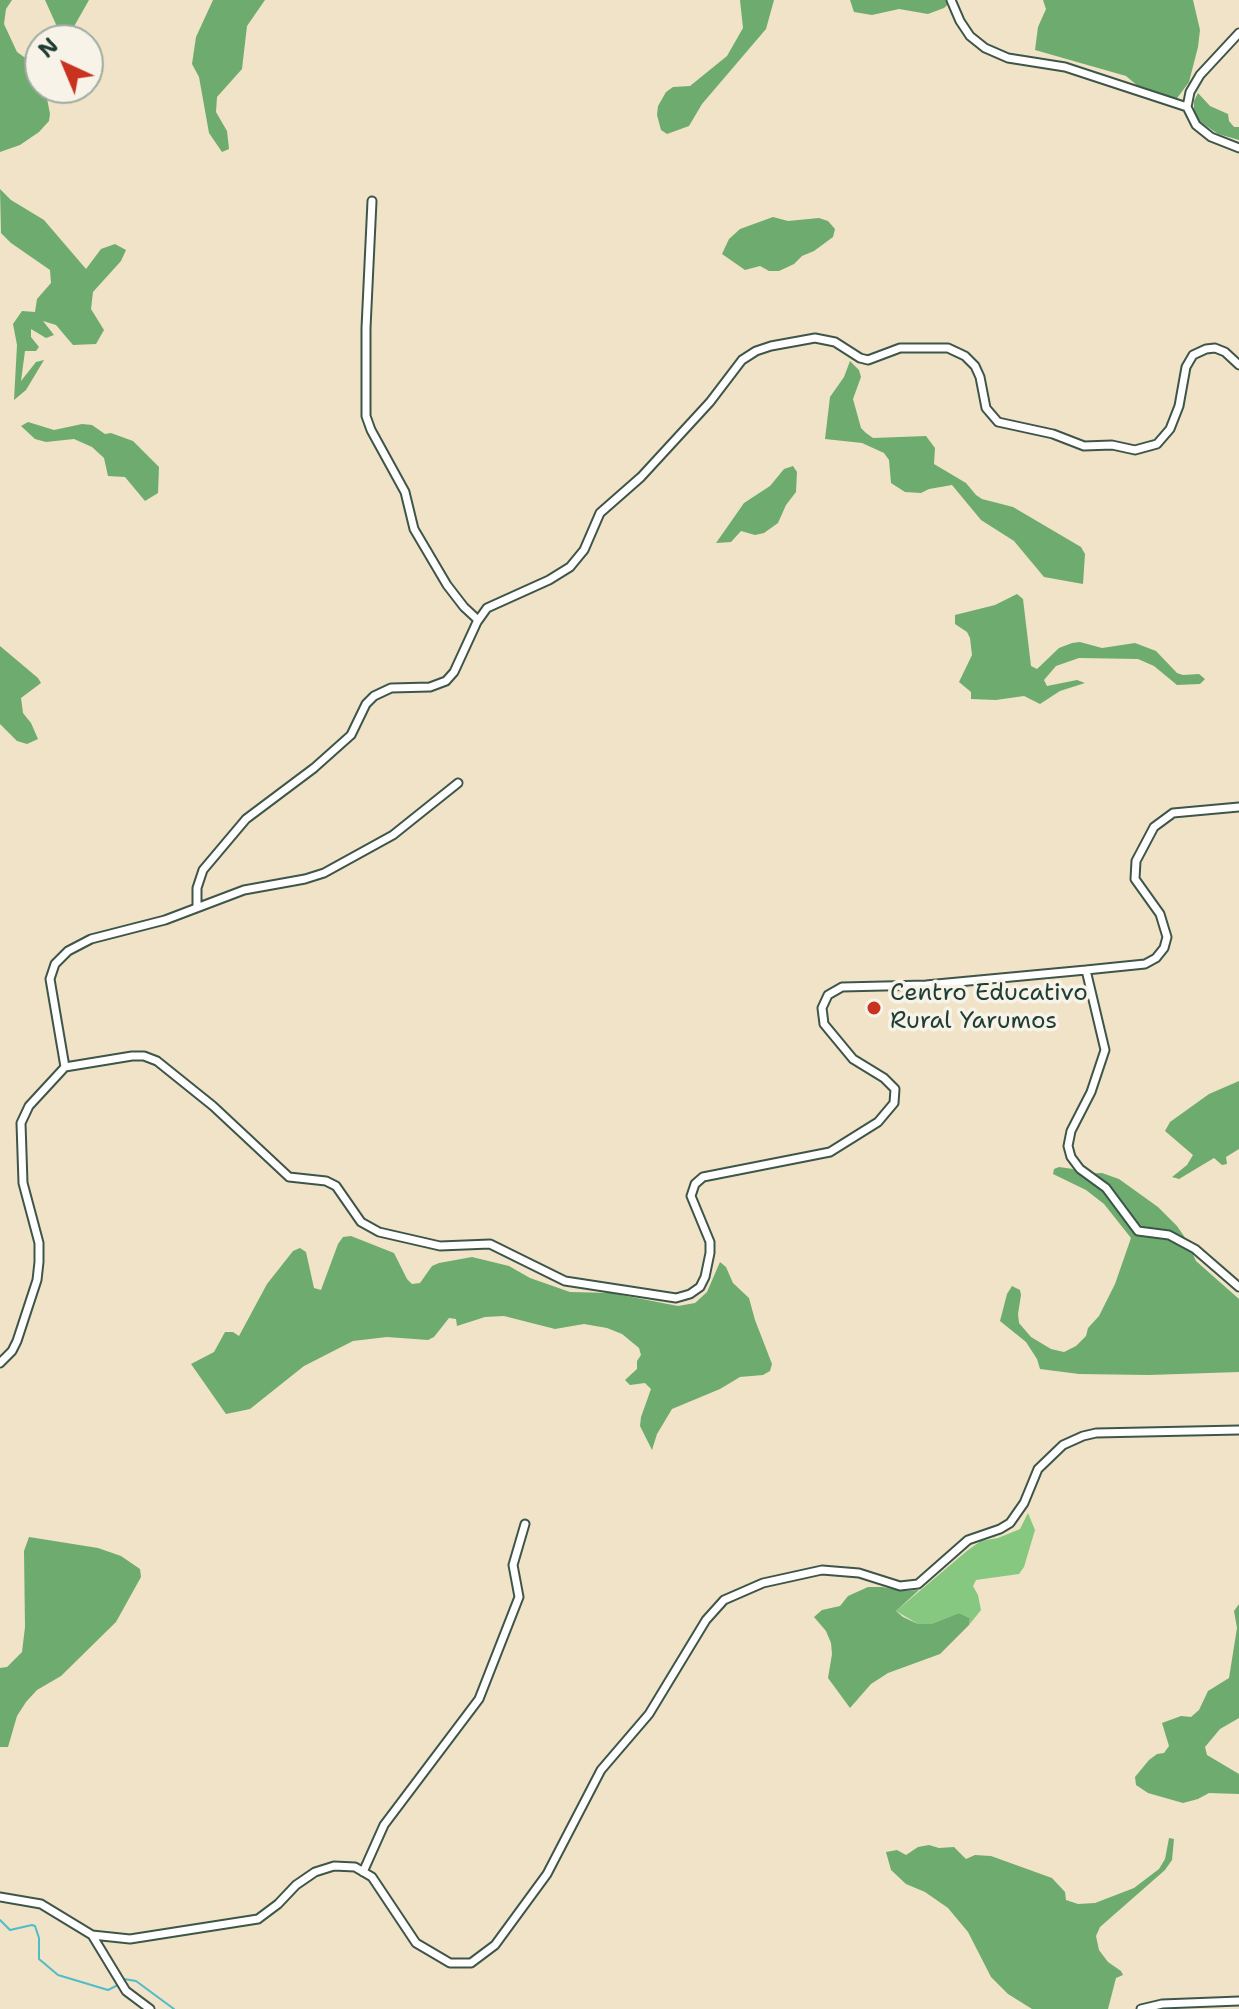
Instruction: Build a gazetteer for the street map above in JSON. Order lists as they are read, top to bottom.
{
  "places": ["Centro Educativo Rural Yarumos"],
  "north": "top left"
}
